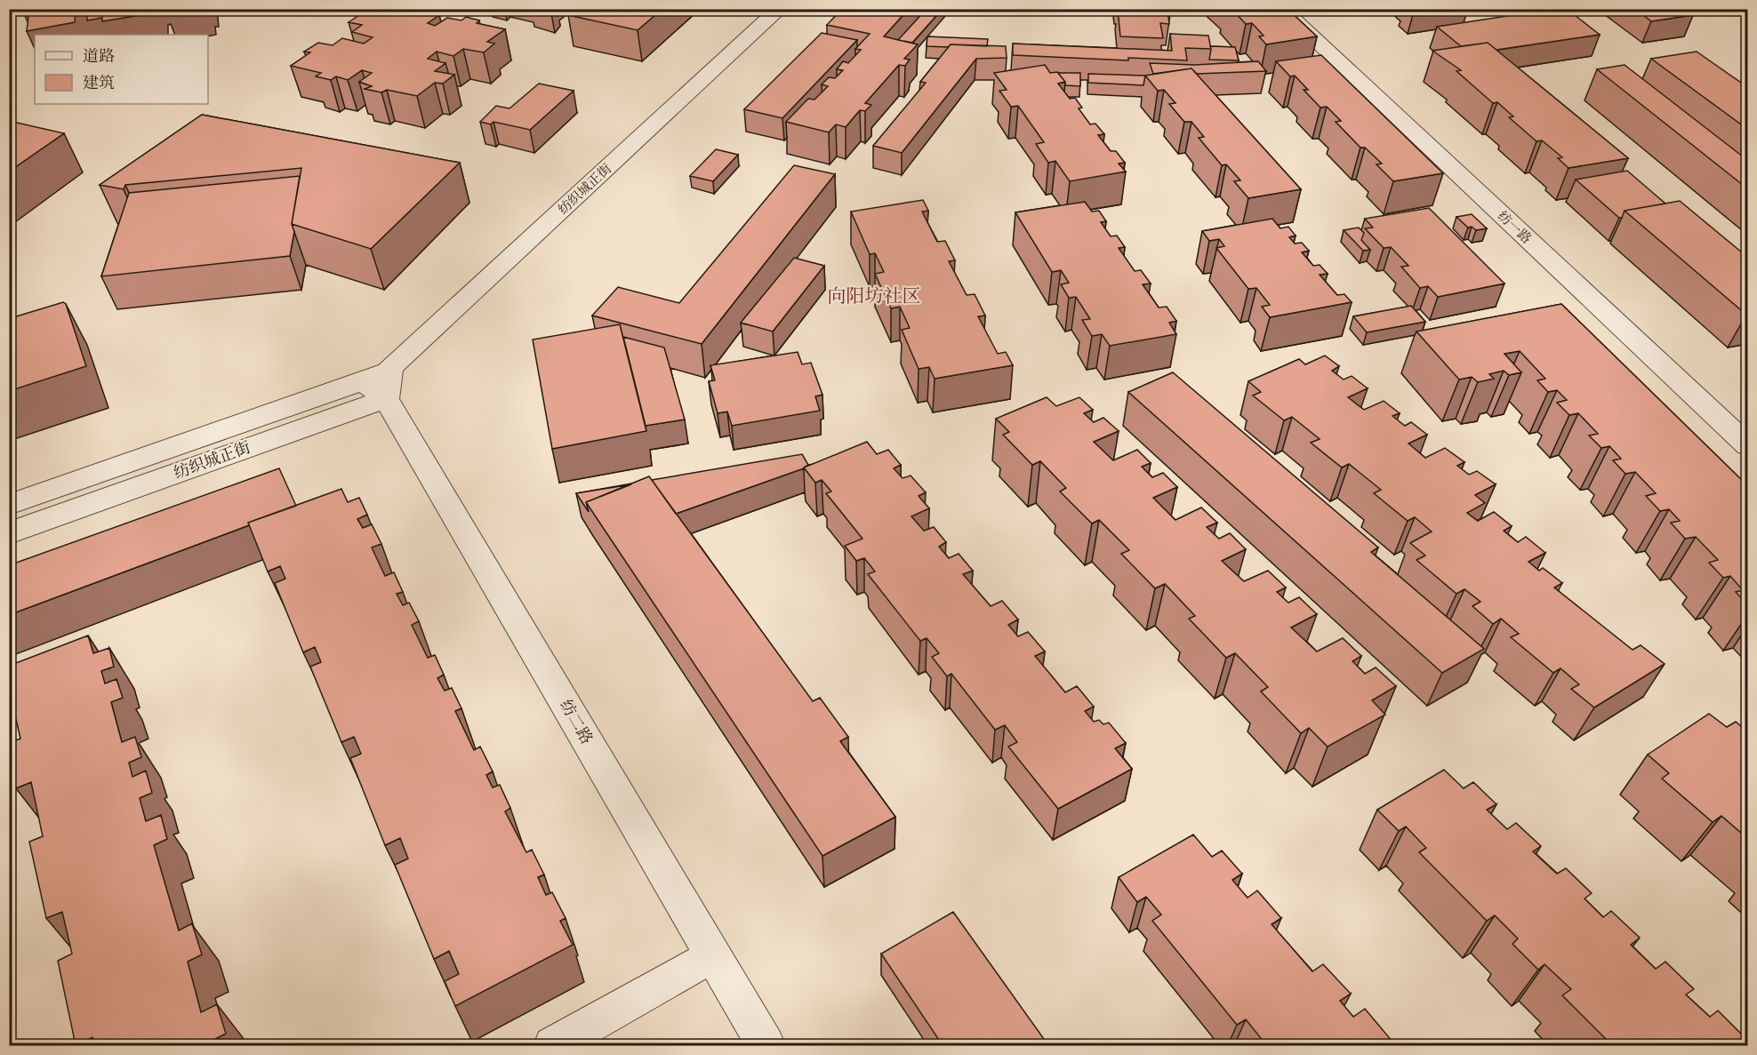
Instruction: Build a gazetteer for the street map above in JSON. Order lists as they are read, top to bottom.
{
  "streets": {
    "street": ["纺织城正街", "纺一路", "纺二路"]
  },
  "crossings": [
    ["纺织城正街", "纺二路"]
  ],
  "districts": ["向阳坊社区"],
  "legend": ["道路", "建筑"]
}
